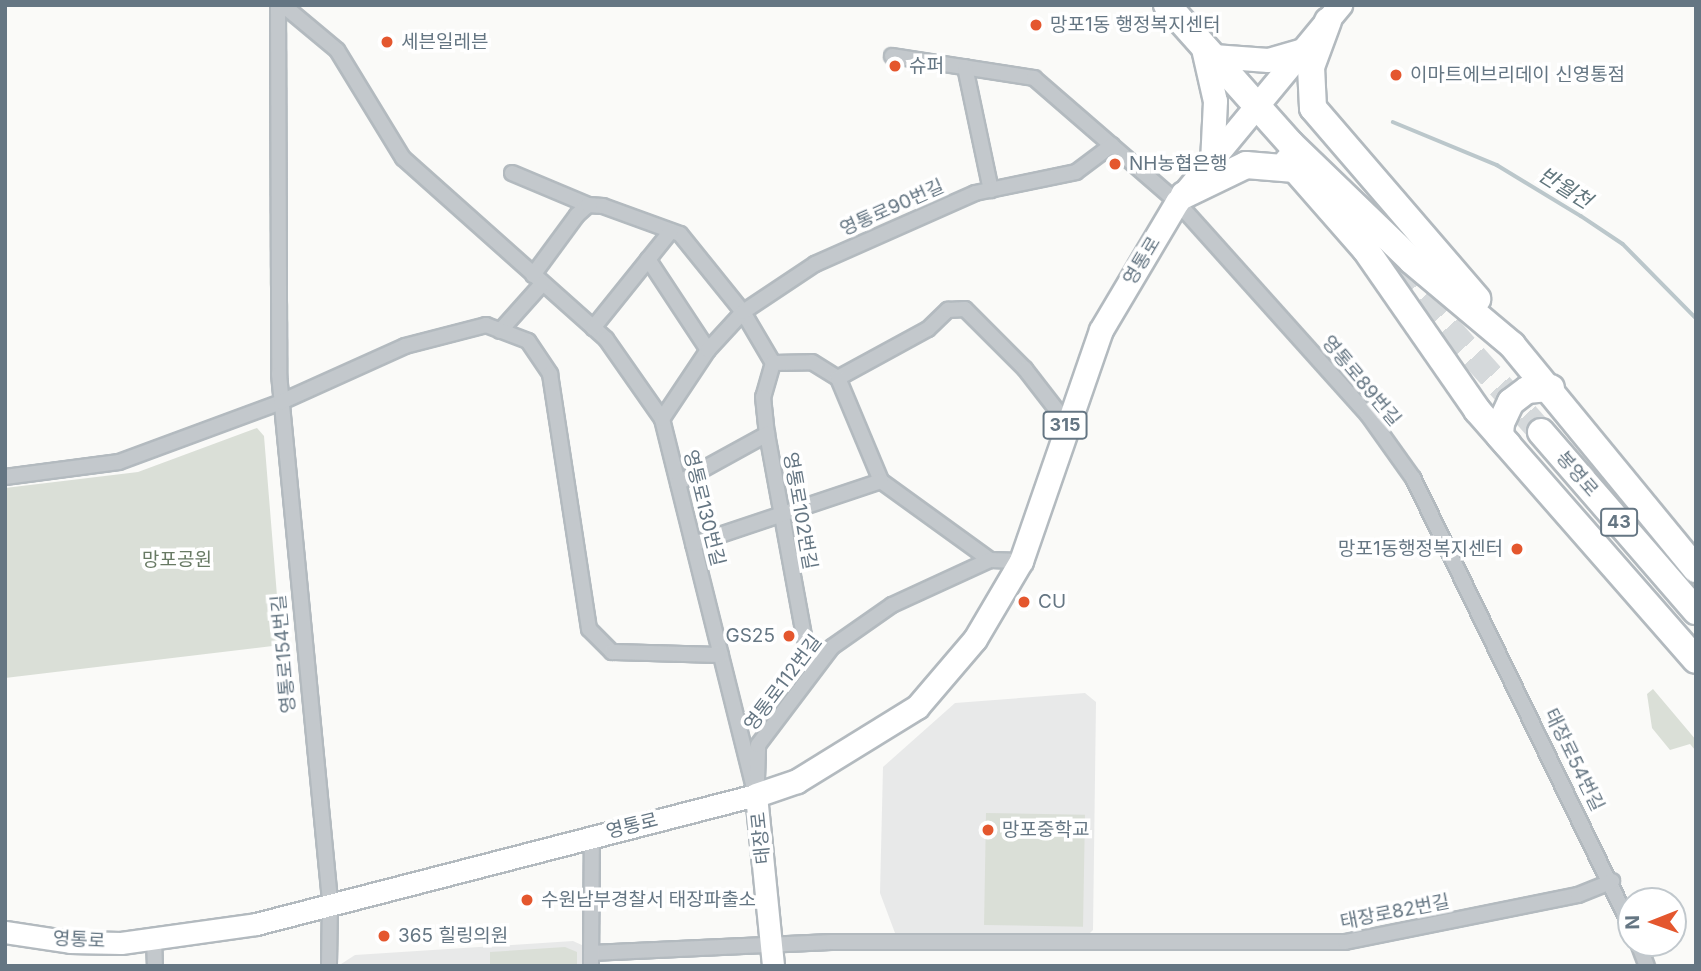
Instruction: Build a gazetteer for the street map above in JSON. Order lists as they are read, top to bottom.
{
  "streets": {
    "highway": ["봉영로", "43"],
    "main road": ["영통로", "315", "태장로"],
    "street": [
      "영통로90번길",
      "영통로89번길",
      "영통로130번길",
      "영통로102번길",
      "영통로154번길",
      "영통로112번길",
      "태장로54번길",
      "태장로82번길"
    ]
  },
  "crossings": [
    ["영통로90번길", "영통로130번길"],
    ["영통로", "영통로89번길"],
    ["영통로", "영통로130번길"],
    ["영통로", "영통로154번길"],
    ["영통로", "영통로112번길"],
    ["영통로", "태장로"],
    ["영통로89번길", "태장로54번길"],
    ["영통로130번길", "영통로154번길"],
    ["영통로130번길", "영통로112번길"],
    ["영통로130번길", "태장로"],
    ["영통로102번길", "영통로112번길"],
    ["영통로112번길", "태장로"],
    ["태장로54번길", "태장로82번길"],
    ["태장로", "태장로82번길"]
  ],
  "water": ["반월천"],
  "parks": ["망포공원"],
  "places": [
    "망포1동 행정복지센터",
    "세븐일레븐",
    "슈퍼",
    "이마트에브리데이 신영통점",
    "NH농협은행",
    "망포1동행정복지센터",
    "CU",
    "GS25",
    "망포중학교",
    "수원남부경찰서 태장파출소",
    "365 힐링의원"
  ],
  "north": "left"
}
